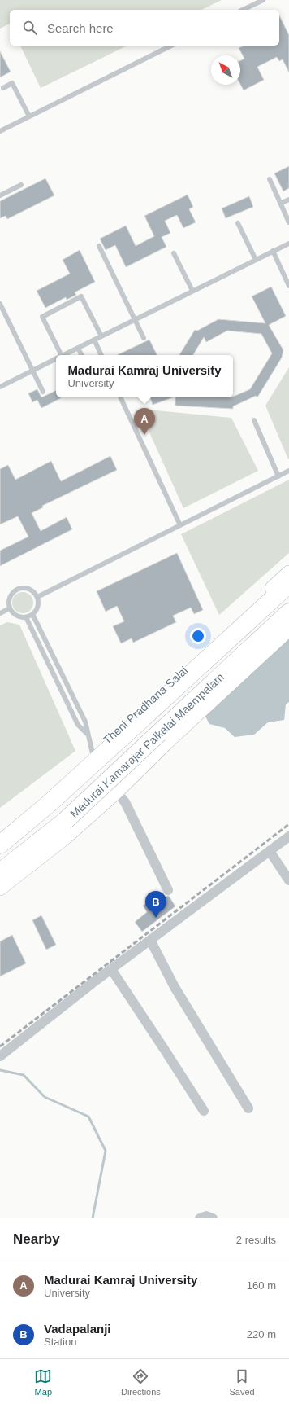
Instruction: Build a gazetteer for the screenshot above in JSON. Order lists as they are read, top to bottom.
{
  "streets": {
    "highway": ["Madurai Kamarajar Palkalai Maempalam"],
    "street": ["Theni Pradhana Salai"]
  },
  "crossings": [
    ["Theni Pradhana Salai", "Madurai Kamarajar Palkalai Maempalam"]
  ],
  "north": "top left",
  "page": {
    "search": "Search here",
    "popup": ["Madurai Kamraj University", "University"],
    "pins": ["A", "B"],
    "heading": ["Nearby", "2 results"],
    "list": [
      {
        "mark": "A",
        "name": "Madurai Kamraj University",
        "note": "University",
        "value": "160 m"
      },
      {
        "mark": "B",
        "name": "Vadapalanji",
        "note": "Station",
        "value": "220 m"
      }
    ],
    "nav": ["Map", "Directions", "Saved"]
  }
}
